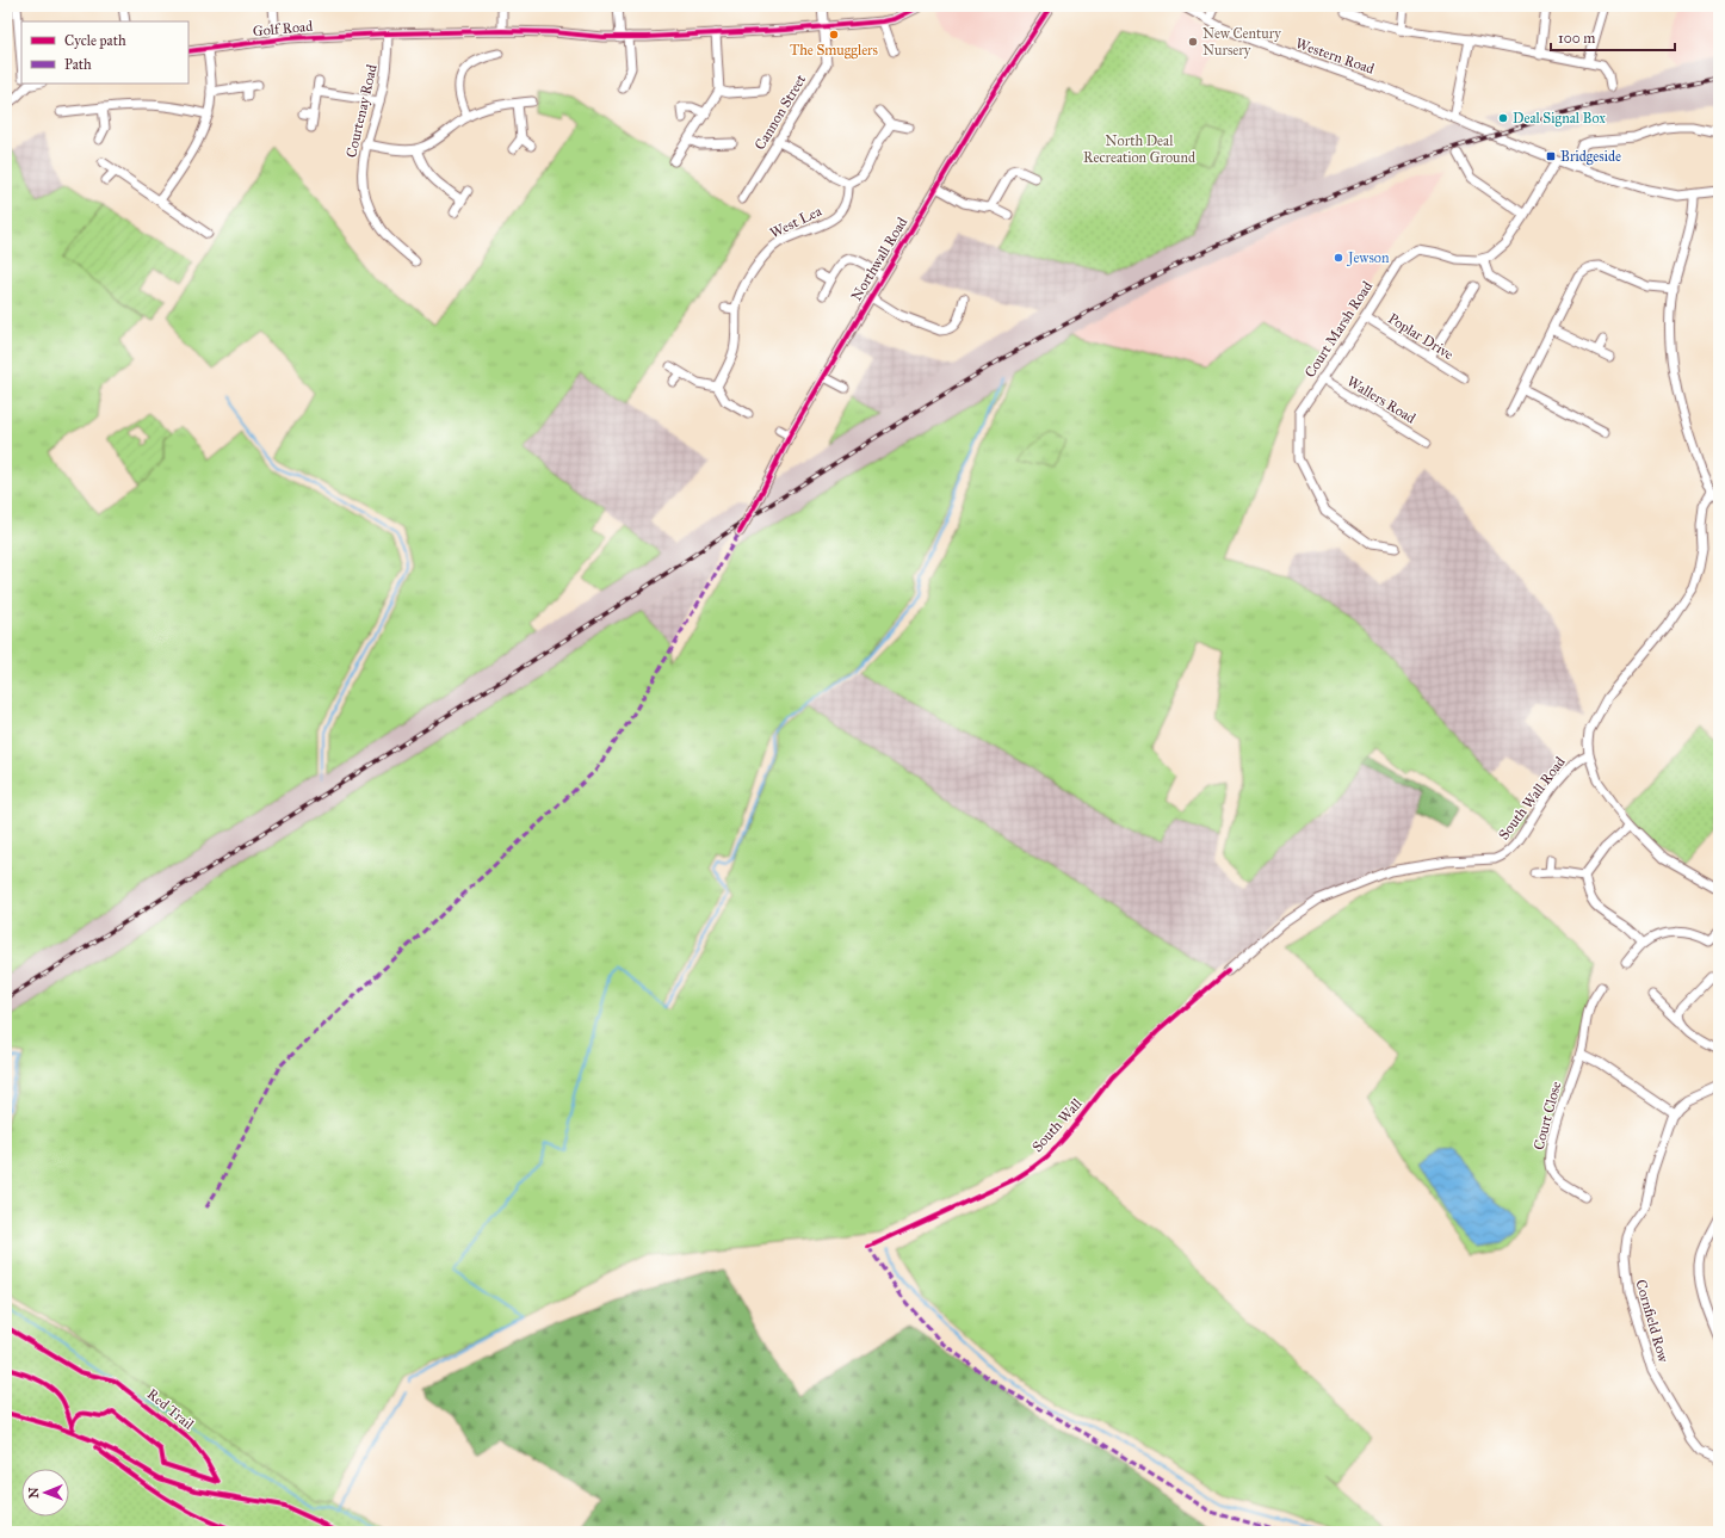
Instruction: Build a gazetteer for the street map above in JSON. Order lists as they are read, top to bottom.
{
  "streets": {
    "street": [
      "Golf Road",
      "Western Road",
      "Courtenay Road",
      "Cannon Street",
      "West Lea",
      "Northwall Road",
      "Court Marsh Road",
      "Poplar Drive",
      "Wallers Road",
      "South Wall Road",
      "Court Close",
      "Cornfield Row"
    ],
    "cycle path": ["South Wall", "Red Trail"]
  },
  "crossings": [
    ["Golf Road", "Courtenay Road"],
    ["Golf Road", "Cannon Street"],
    ["Court Marsh Road", "Poplar Drive"],
    ["Court Marsh Road", "Wallers Road"]
  ],
  "parks": ["North Deal Recreation Ground"],
  "places": {
    "other": [
      "The Smugglers",
      "New Century Nursery",
      "Deal Signal Box",
      "Jewson"
    ],
    "transit": ["Bridgeside"]
  },
  "legend": ["Cycle path", "Path"],
  "scale_bar": "100 m",
  "north": "left"
}
